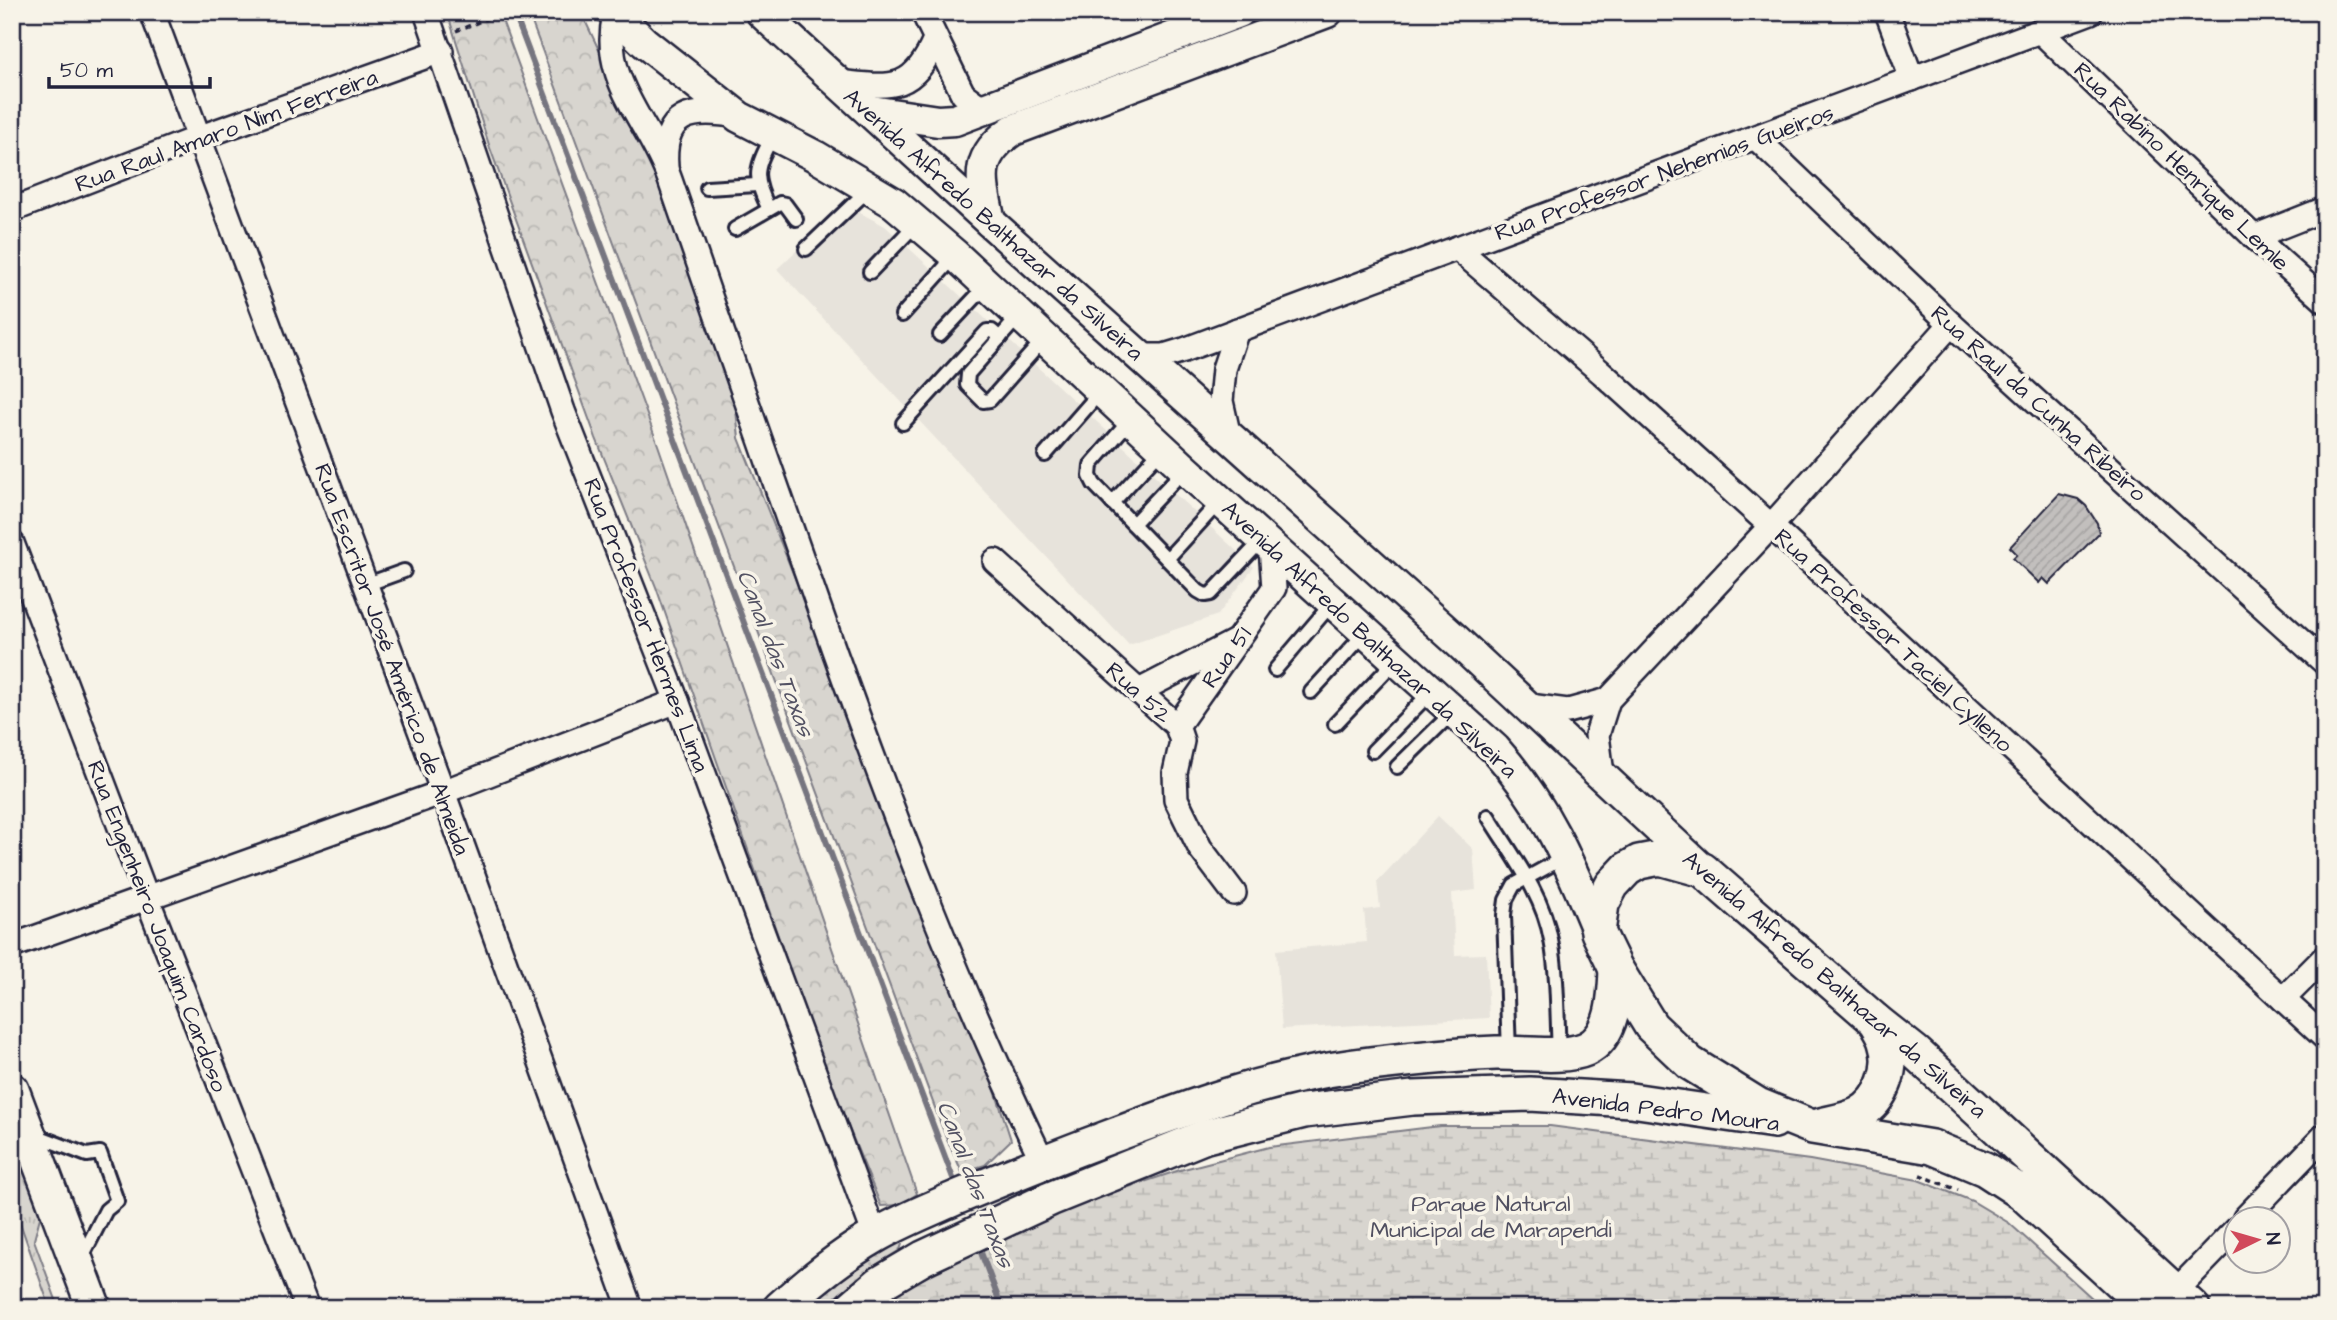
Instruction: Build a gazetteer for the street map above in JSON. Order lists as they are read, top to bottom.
{
  "streets": {
    "main road": ["Avenida Alfredo Balthazar da Silveira", "Avenida Pedro Moura"],
    "street": [
      "Rua Raul Amaro Nim Ferreira",
      "Rua Rabino Henrique Lemle",
      "Rua Professor Nehemias Gueiros",
      "Rua Raul da Cunha Ribeiro",
      "Rua Professor Hermes Lima",
      "Rua Professor Taciel Cylleno",
      "Rua 51",
      "Rua Escritor José Américo de Almeida",
      "Rua 52",
      "Rua Engenheiro Joaquim Cardoso"
    ]
  },
  "crossings": [
    ["Rua Raul Amaro Nim Ferreira", "Rua Professor Hermes Lima"],
    ["Rua Raul Amaro Nim Ferreira", "Rua Escritor José Américo de Almeida"],
    ["Rua Rabino Henrique Lemle", "Rua Professor Nehemias Gueiros"],
    ["Rua Professor Nehemias Gueiros", "Avenida Alfredo Balthazar da Silveira"],
    ["Rua Professor Nehemias Gueiros", "Rua Raul da Cunha Ribeiro"],
    ["Rua Professor Nehemias Gueiros", "Rua Professor Taciel Cylleno"],
    ["Avenida Alfredo Balthazar da Silveira", "Avenida Pedro Moura"],
    ["Rua Professor Hermes Lima", "Avenida Pedro Moura"],
    ["Rua 51", "Rua 52"]
  ],
  "water": ["Canal das Taxas"],
  "parks": ["Parque Natural Municipal de Marapendi"],
  "scale_bar": "50 m",
  "north": "right"
}
